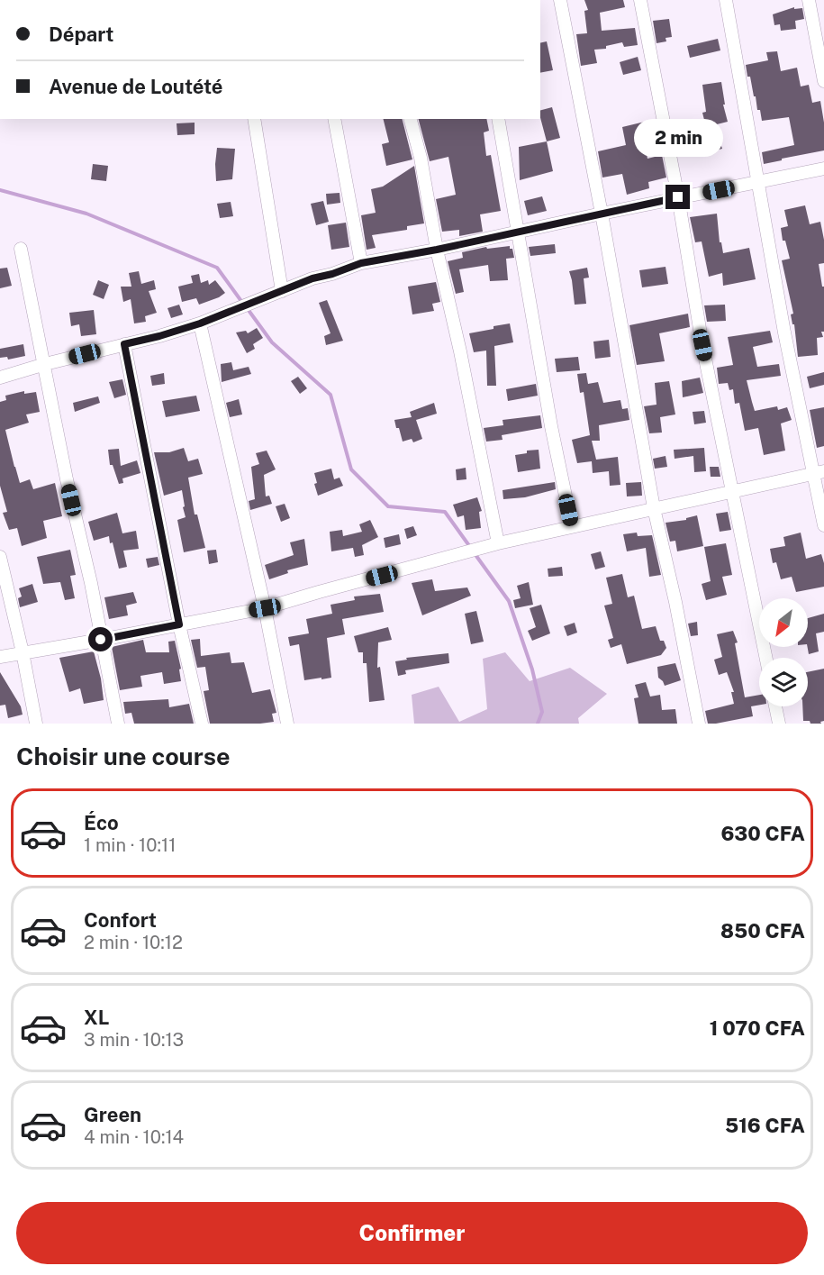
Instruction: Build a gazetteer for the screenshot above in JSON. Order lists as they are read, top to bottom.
{
  "north": "bottom left",
  "page": {
    "banner": ["Départ", "Avenue de Loutété"],
    "bubble": "2 min",
    "heading": "Choisir une course",
    "list": [
      {
        "name": "Éco",
        "note": "1 min · 10:11",
        "value": "630 CFA"
      },
      {
        "name": "Confort",
        "note": "2 min · 10:12",
        "value": "850 CFA"
      },
      {
        "name": "XL",
        "note": "3 min · 10:13",
        "value": "1 070 CFA"
      },
      {
        "name": "Green",
        "note": "4 min · 10:14",
        "value": "516 CFA"
      }
    ],
    "buttons": "Confirmer"
  }
}
